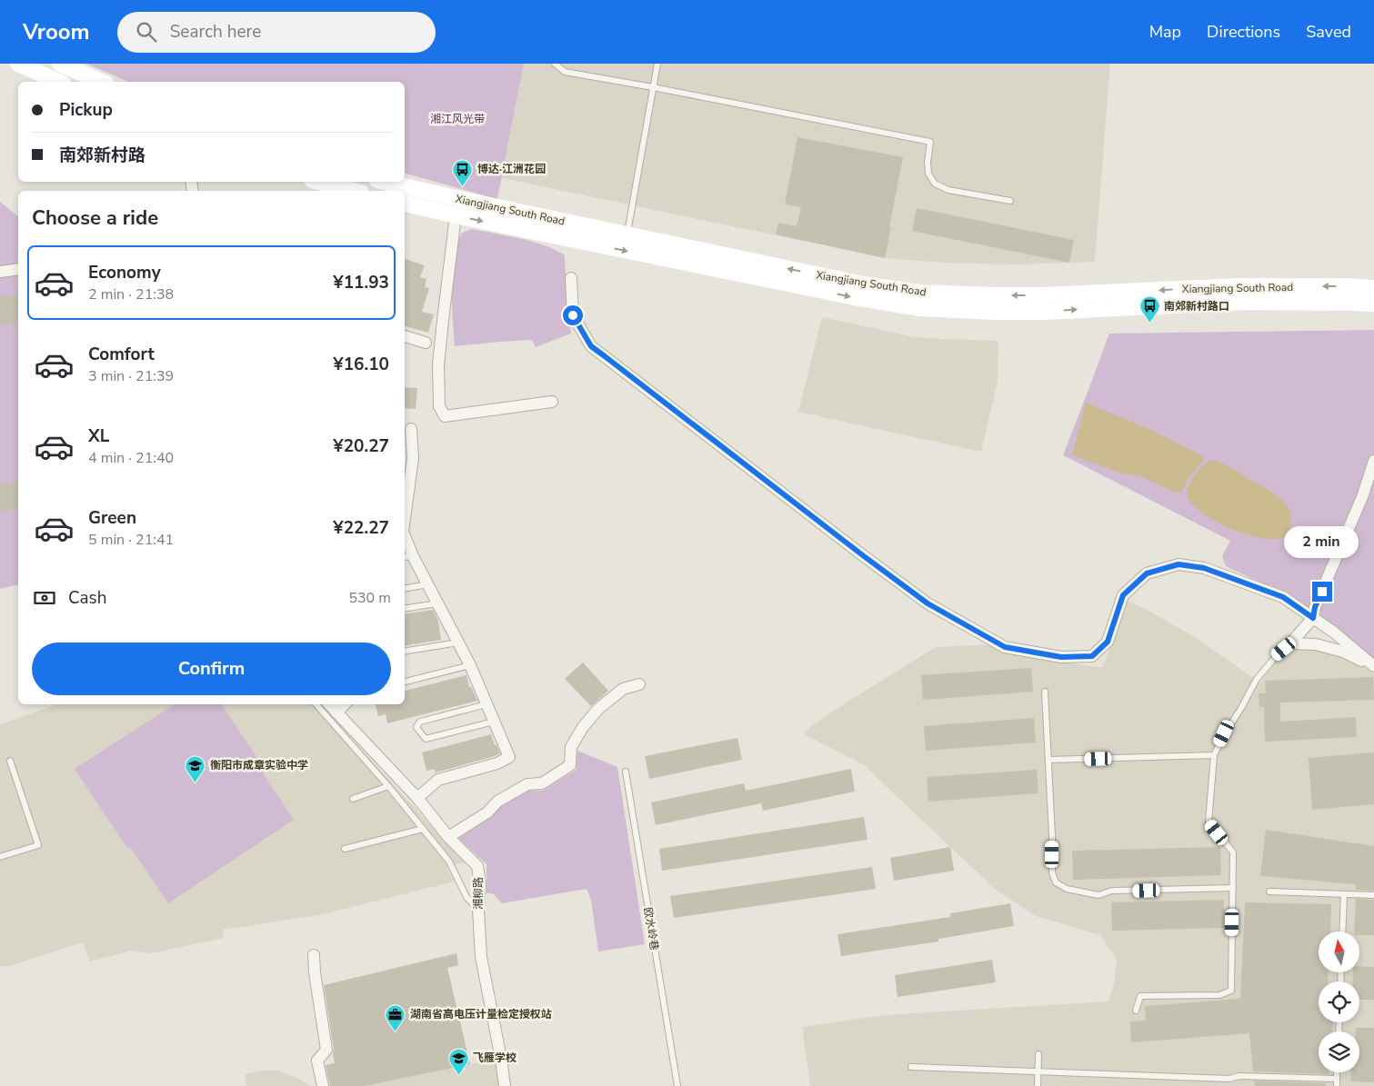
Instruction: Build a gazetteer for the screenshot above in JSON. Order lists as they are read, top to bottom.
{
  "streets": {
    "main road": ["Xiangjiang South Road"],
    "street": ["湘柳路"],
    "lane": ["欧水岭巷"]
  },
  "parks": ["湘江风光带"],
  "places": {
    "bus stop": ["博达·江洲花园", "南郊新村路口"],
    "school or university": ["衡阳市成章实验中学", "飞雁学校"],
    "office": ["湖南省高电压计量检定授权站"]
  },
  "north": "top",
  "page": {
    "header": "Vroom",
    "search": "Search here",
    "nav": ["Map", "Directions", "Saved"],
    "banner": ["Pickup", "南郊新村路"],
    "heading": "Choose a ride",
    "list": [
      {
        "name": "Economy",
        "note": "2 min · 21:38",
        "value": "¥11.93"
      },
      {
        "name": "Comfort",
        "note": "3 min · 21:39",
        "value": "¥16.10"
      },
      {
        "name": "XL",
        "note": "4 min · 21:40",
        "value": "¥20.27"
      },
      {
        "name": "Green",
        "note": "5 min · 21:41",
        "value": "¥22.27"
      }
    ],
    "bubble": "2 min",
    "pay": ["Cash", "530 m"],
    "buttons": "Confirm"
  }
}
